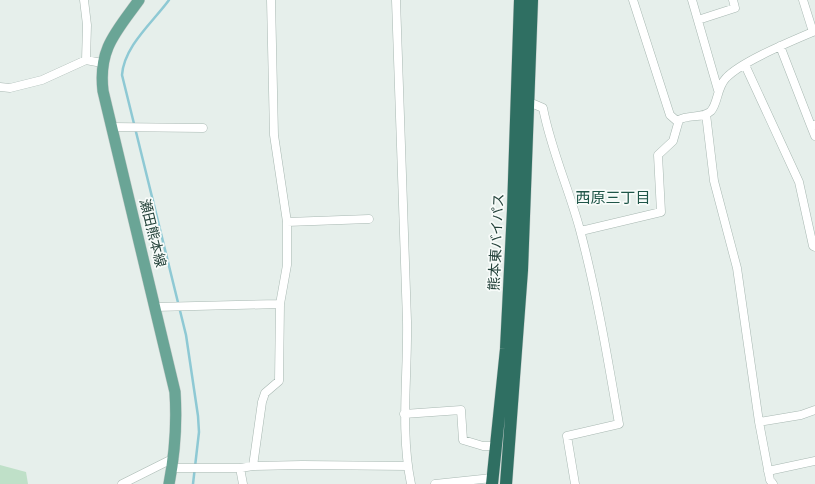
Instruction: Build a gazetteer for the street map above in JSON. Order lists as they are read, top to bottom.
{
  "streets": {
    "highway": ["熊本東バイパス"],
    "main road": ["瀬田熊本線"]
  },
  "districts": ["西原三丁目"]
}
